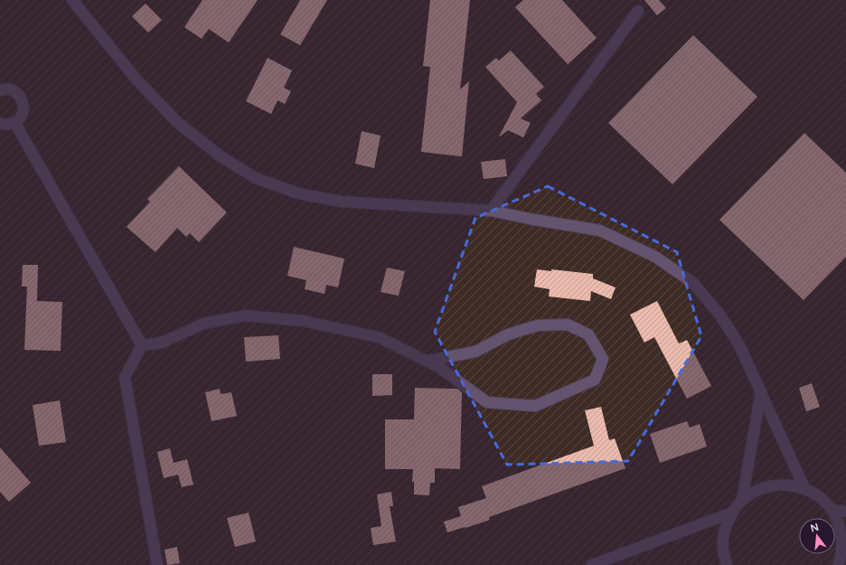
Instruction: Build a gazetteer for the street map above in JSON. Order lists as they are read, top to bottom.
{
  "north": "top"
}
